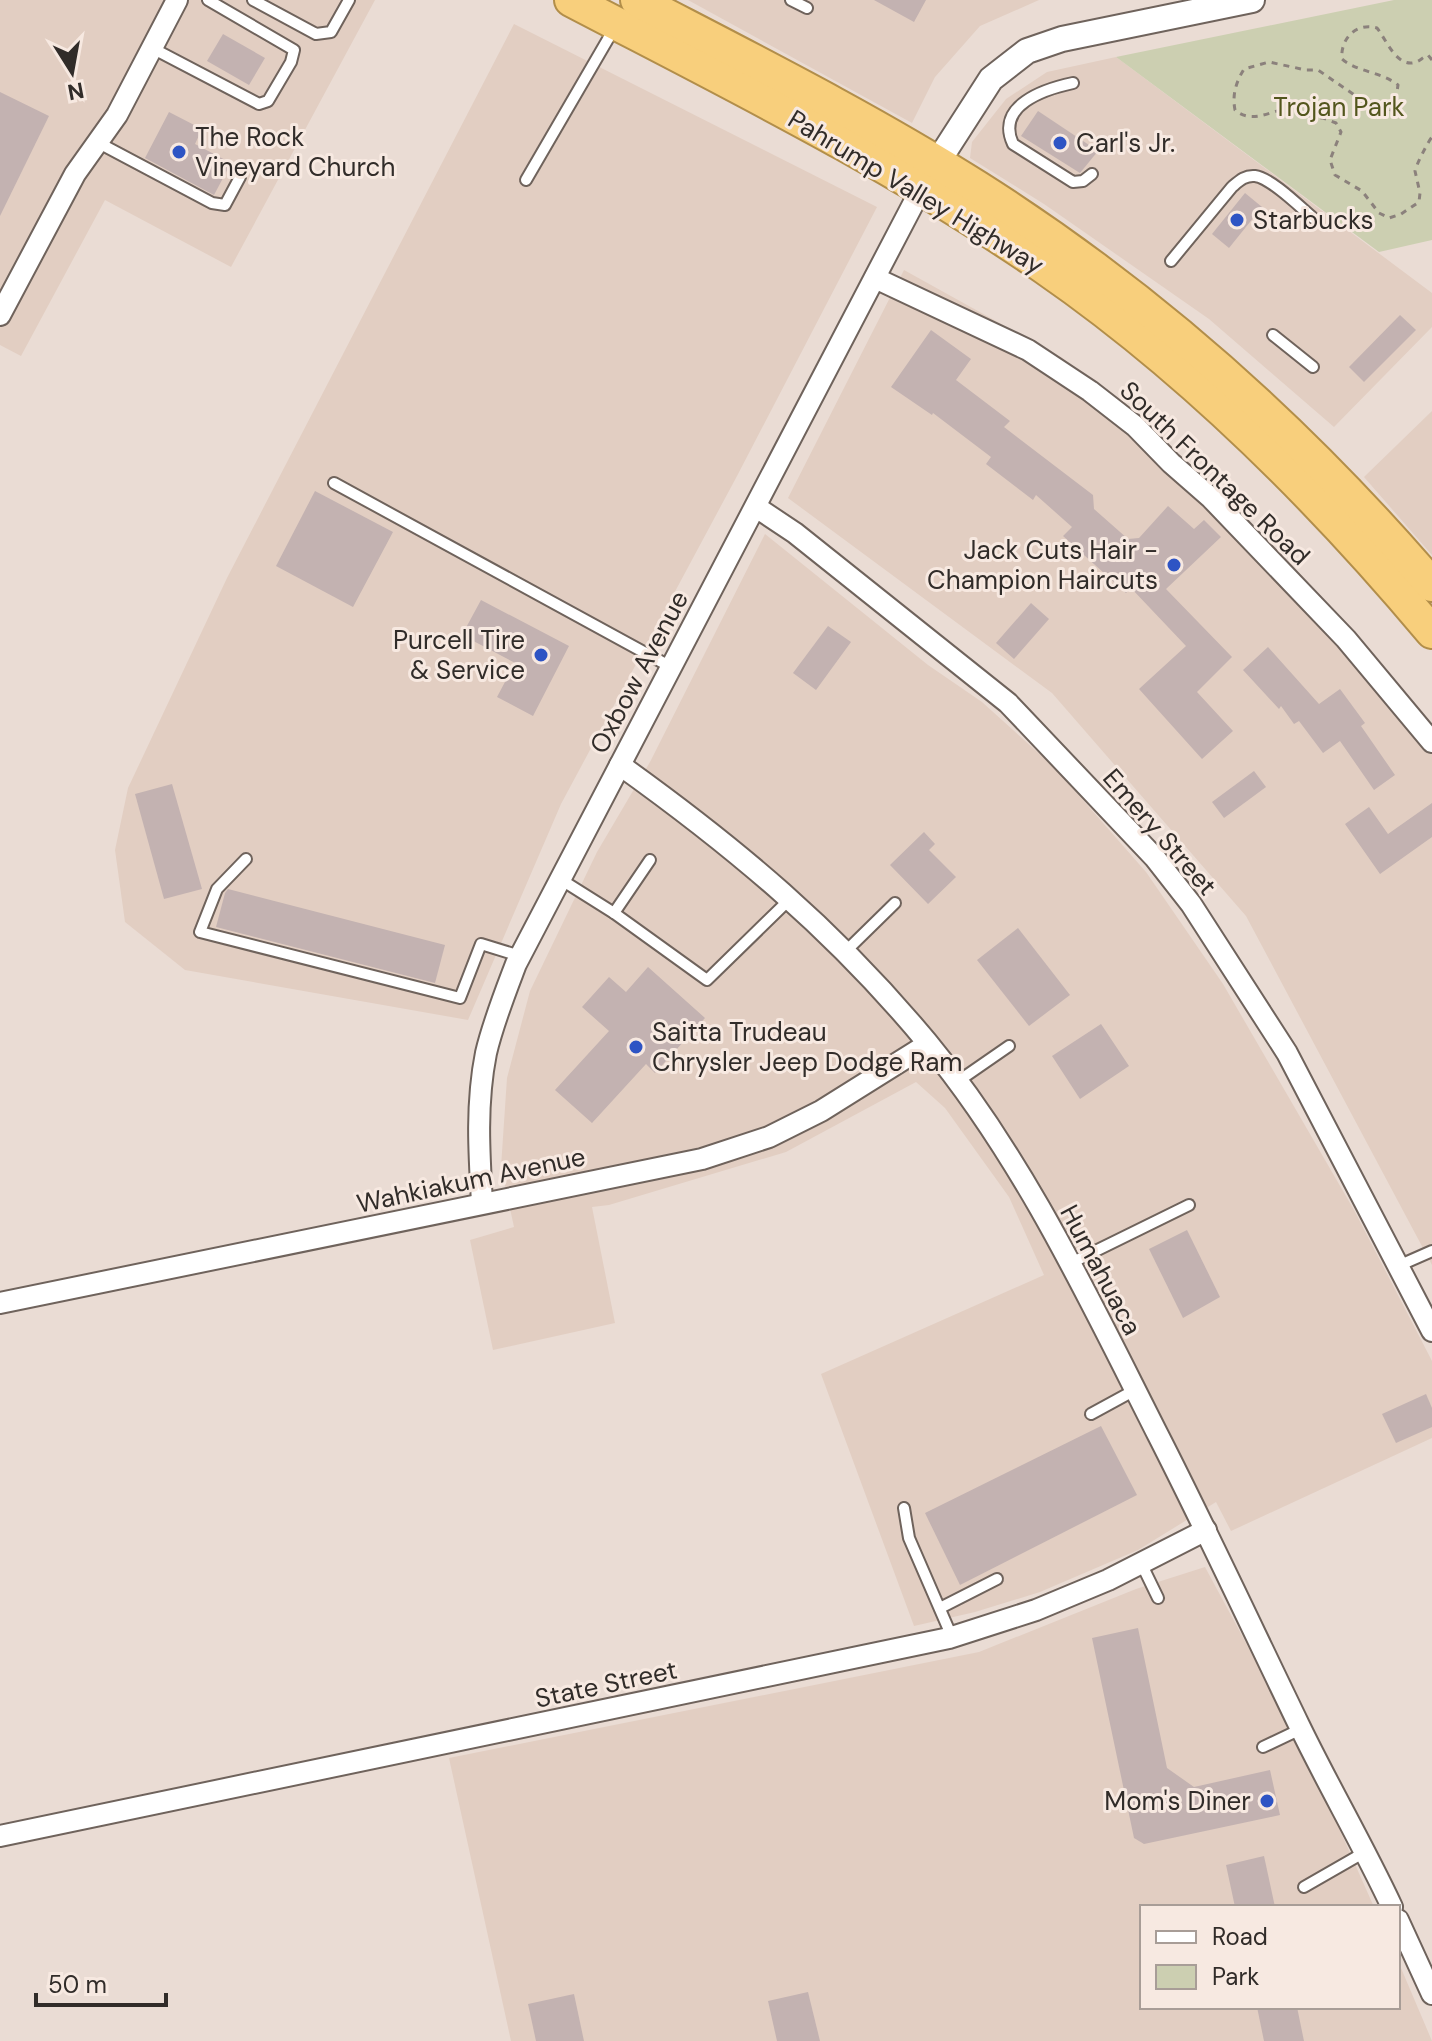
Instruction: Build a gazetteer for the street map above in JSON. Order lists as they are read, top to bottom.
{
  "streets": {
    "highway": ["Pahrump Valley Highway"],
    "street": [
      "South Frontage Road",
      "Oxbow Avenue",
      "Emery Street",
      "Wahkiakum Avenue",
      "Humahuaca",
      "State Street"
    ]
  },
  "crossings": [
    ["Pahrump Valley Highway", "Oxbow Avenue"],
    ["South Frontage Road", "Oxbow Avenue"],
    ["Oxbow Avenue", "Emery Street"],
    ["Oxbow Avenue", "Wahkiakum Avenue"],
    ["Oxbow Avenue", "Humahuaca"],
    ["Wahkiakum Avenue", "Humahuaca"],
    ["Humahuaca", "State Street"]
  ],
  "parks": ["Trojan Park"],
  "places": [
    "Carl's Jr.",
    "The Rock Vineyard Church",
    "Starbucks",
    "Jack Cuts Hair - Champion Haircuts",
    "Purcell Tire & Service",
    "Saitta Trudeau Chrysler Jeep Dodge Ram",
    "Mom's Diner"
  ],
  "legend": ["Road", "Park"],
  "scale_bar": "50 m",
  "north": "bottom"
}
